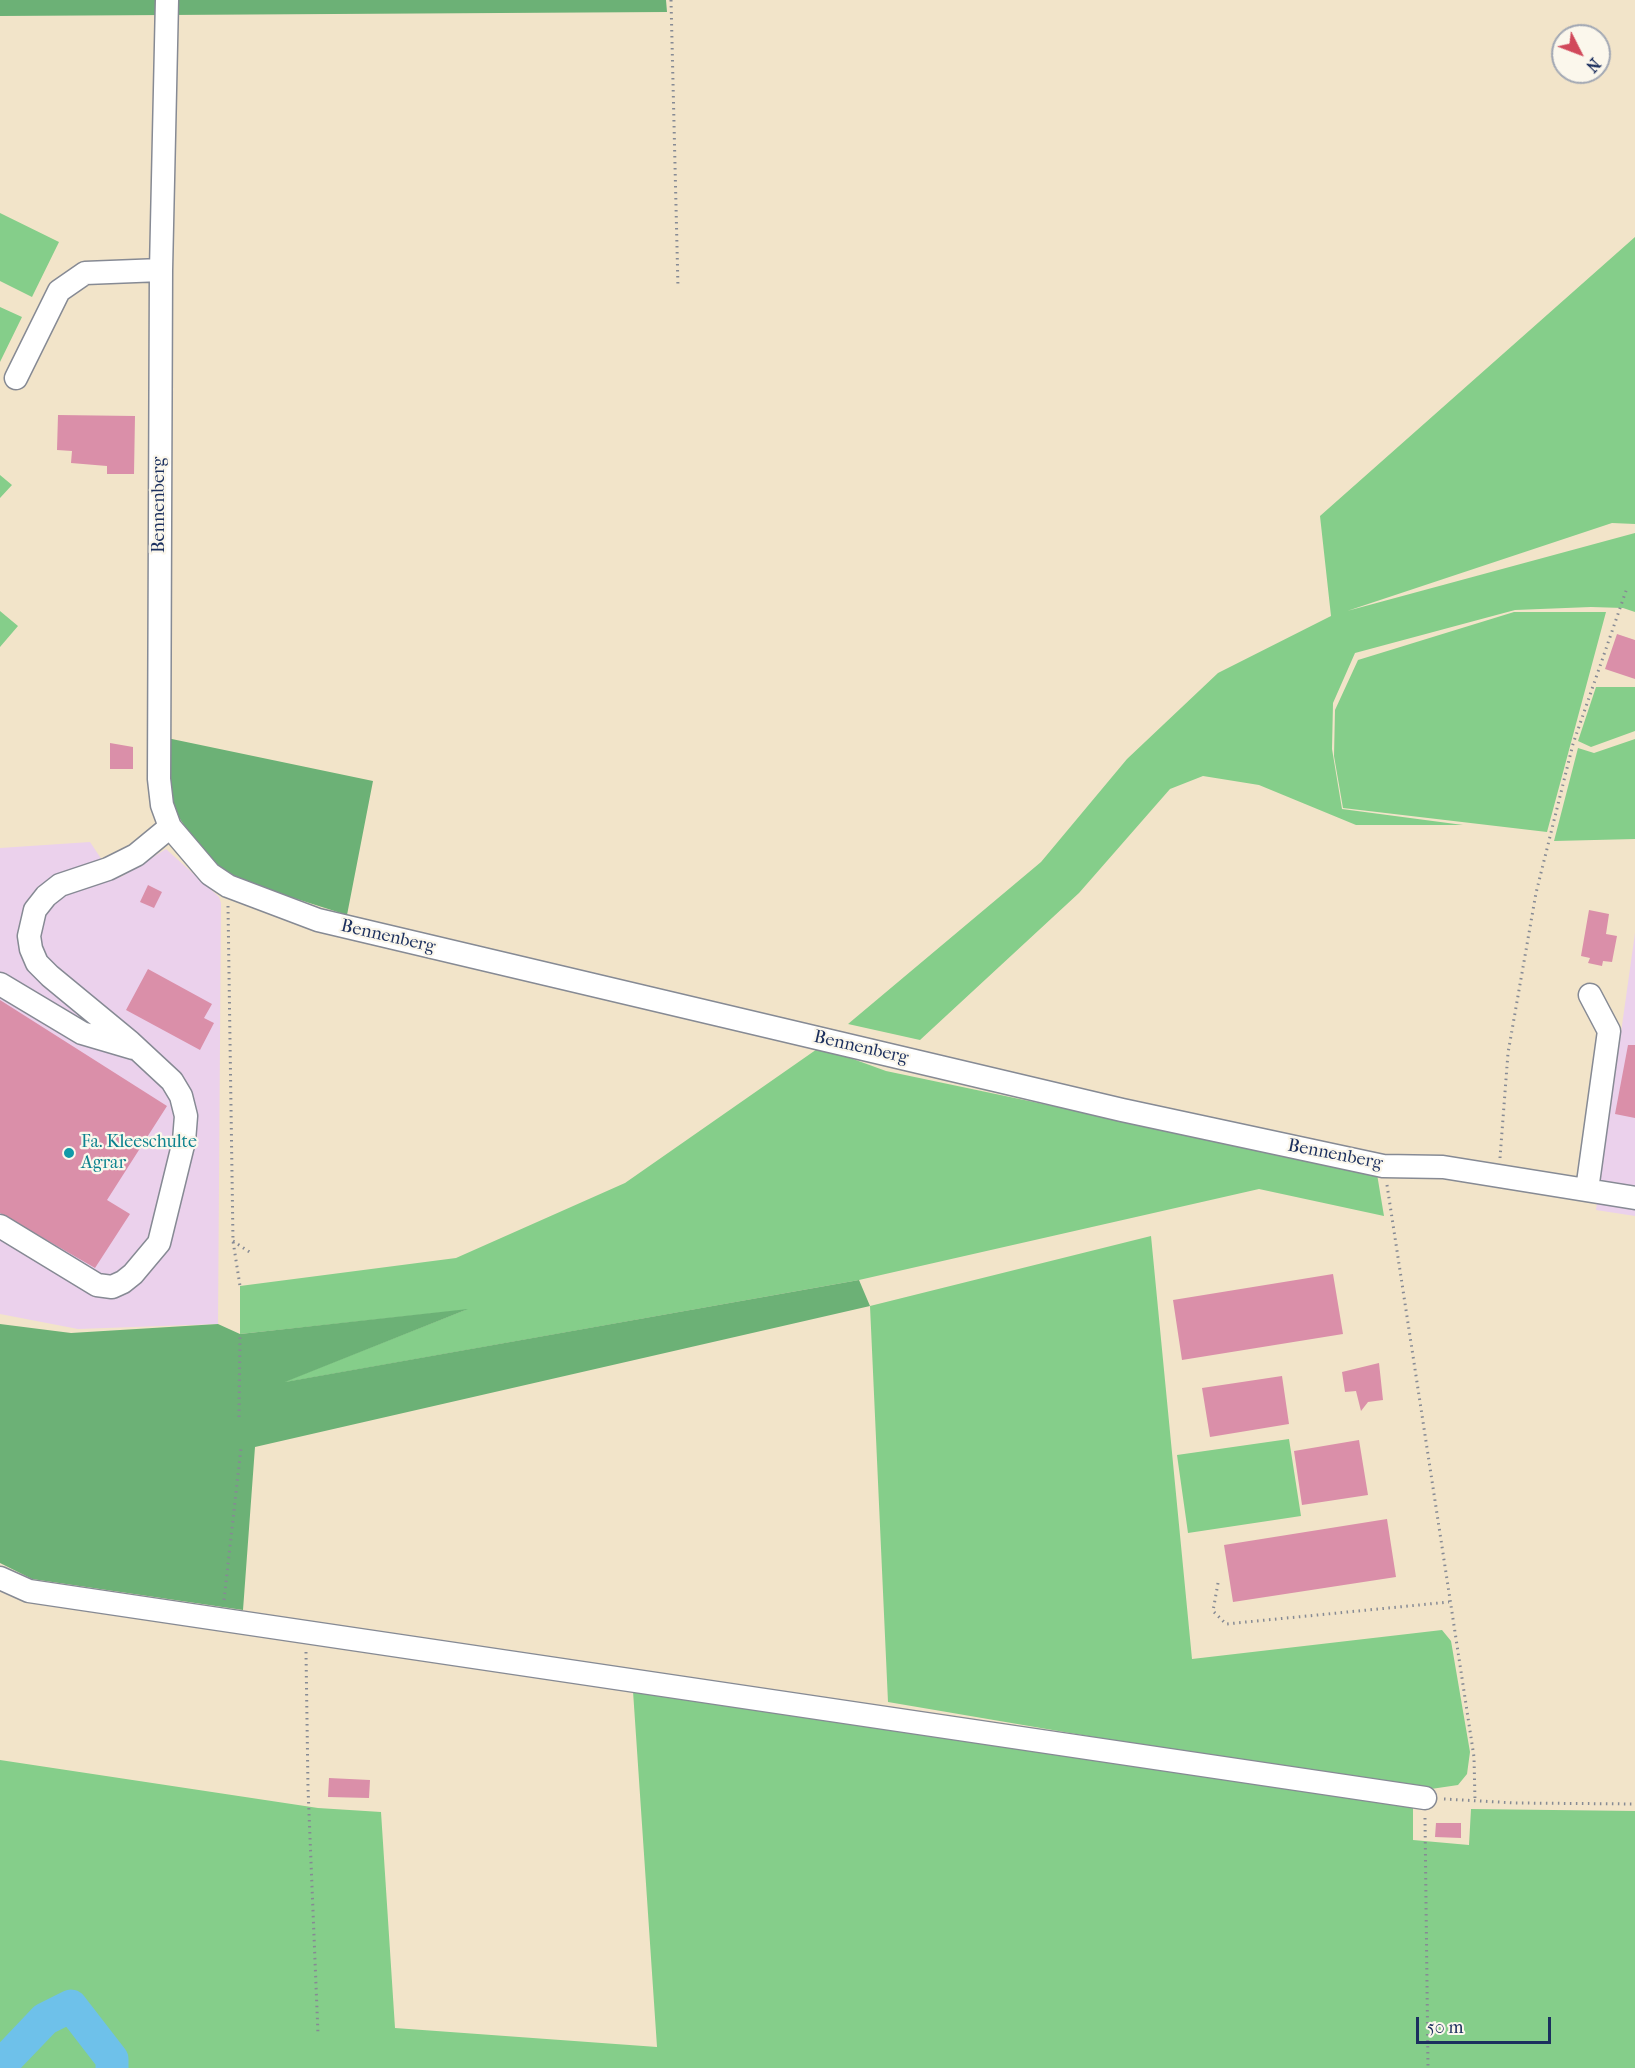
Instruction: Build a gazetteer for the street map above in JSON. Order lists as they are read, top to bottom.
{
  "streets": {
    "street": ["Bennenberg"]
  },
  "places": ["Fa. Kleeschulte Agrar"],
  "scale_bar": "50 m",
  "north": "bottom right"
}
